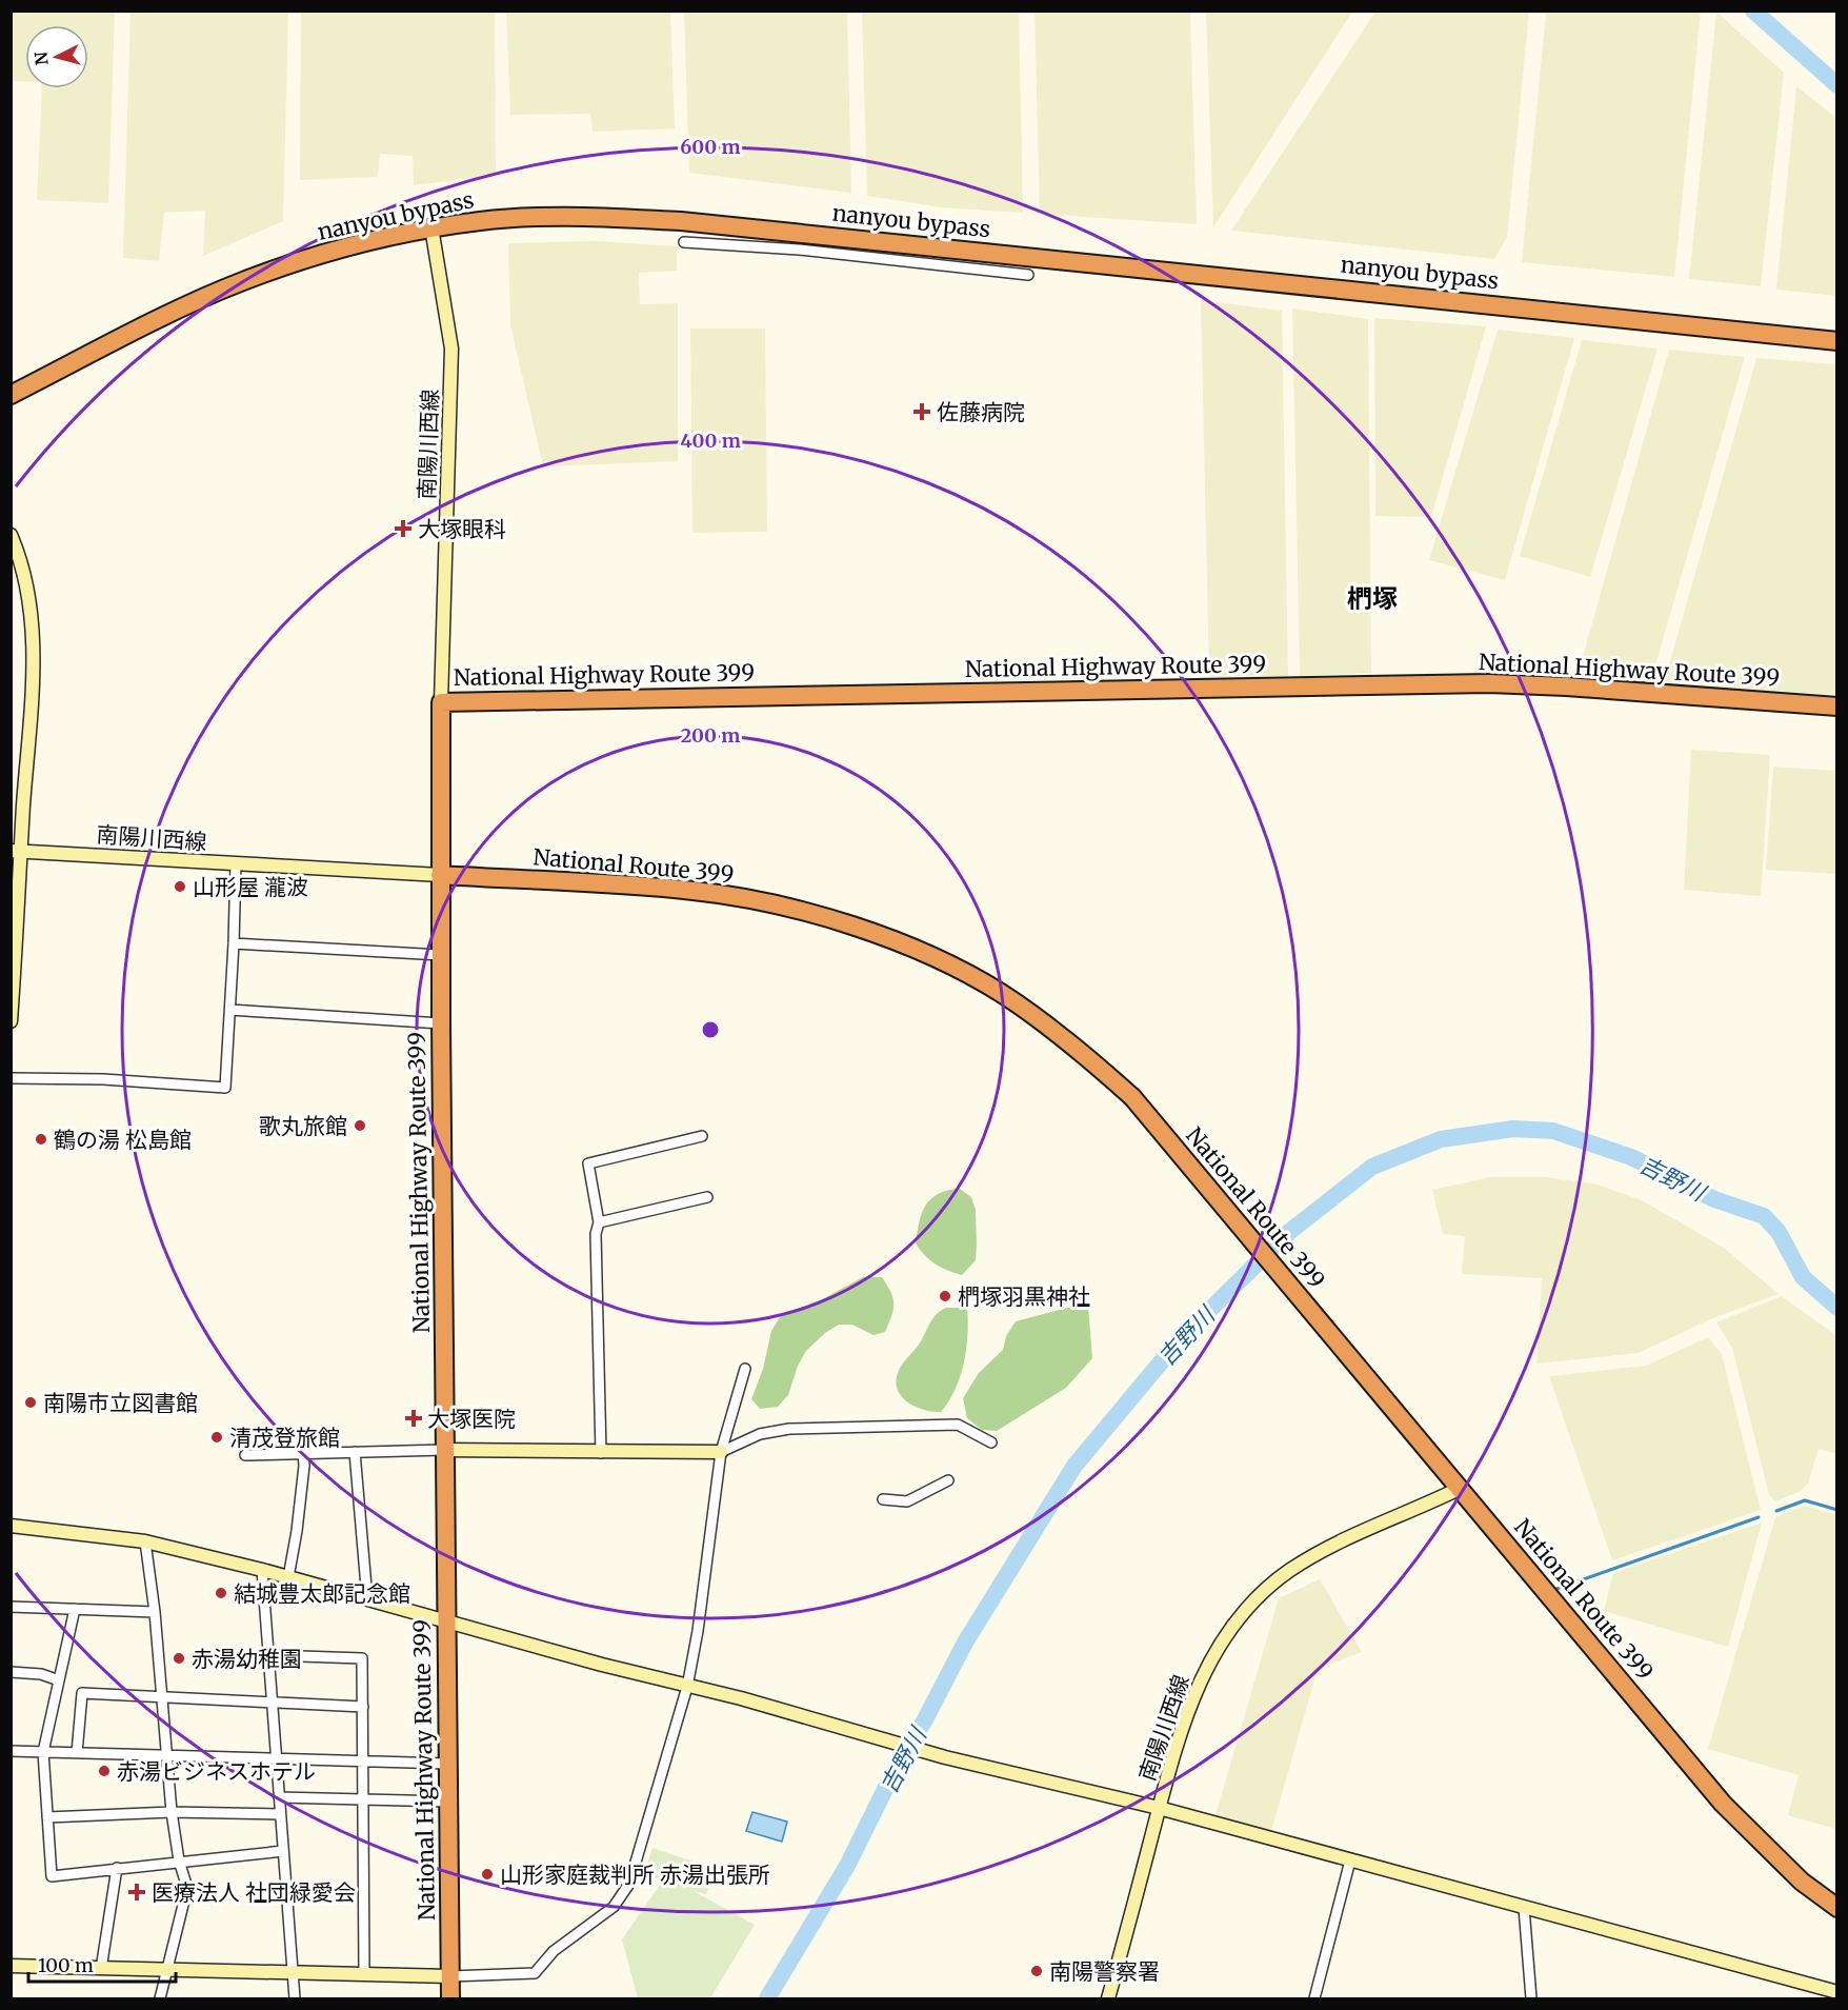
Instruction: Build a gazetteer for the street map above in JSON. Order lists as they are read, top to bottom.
{
  "streets": {
    "highway": ["nanyou bypass", "National Highway Route 399", "National Route 399"],
    "street": ["南陽川西線"]
  },
  "crossings": [
    ["nanyou bypass", "南陽川西線"],
    ["南陽川西線", "National Highway Route 399"],
    ["南陽川西線", "National Route 399"],
    ["National Highway Route 399", "National Route 399"]
  ],
  "districts": ["椚塚"],
  "water": ["吉野川"],
  "places": {
    "health": [
      "佐藤病院",
      "大塚眼科",
      "大塚医院",
      "医療法人 社団緑愛会"
    ],
    "other": [
      "山形屋 瀧波",
      "歌丸旅館",
      "鶴の湯 松島館",
      "椚塚羽黒神社",
      "南陽市立図書館",
      "清茂登旅館",
      "結城豊太郎記念館",
      "赤湯幼稚園",
      "赤湯ビジネスホテル",
      "山形家庭裁判所 赤湯出張所",
      "南陽警察署"
    ]
  },
  "scale_bar": "100 m",
  "north": "left",
  "rings": ["600 m", "400 m", "200 m"]
}
